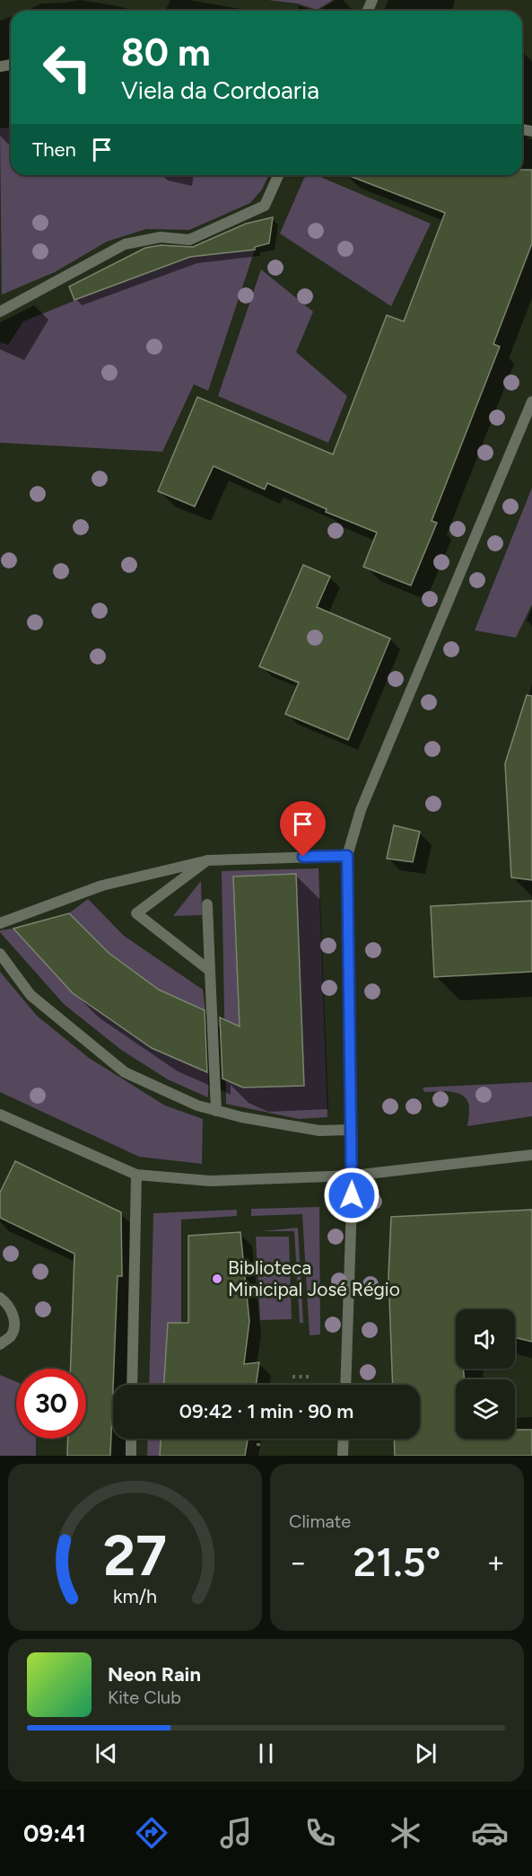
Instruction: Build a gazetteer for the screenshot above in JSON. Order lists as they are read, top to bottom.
{
  "places": ["Biblioteca Minicipal José Régio"],
  "page": {
    "turn": ["80 m", "Viela da Cordoaria"],
    "then": "Then",
    "limit": "30",
    "trip": "09:42 · 1 min · 90 m",
    "tile": "Climate",
    "heat": ["−", "21.5°", "+"],
    "song": ["Neon Rain", "Kite Club"],
    "tabs": "09:41",
    "gauge": ["27", "km/h"]
  }
}
